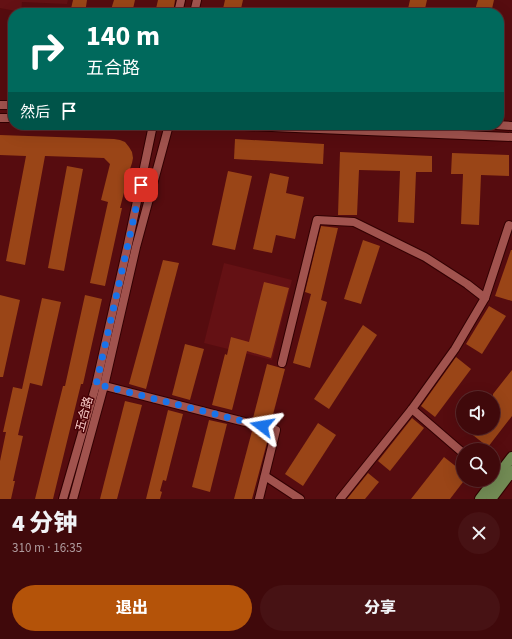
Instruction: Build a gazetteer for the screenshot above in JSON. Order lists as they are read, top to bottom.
{
  "streets": {
    "street": ["五合路"]
  },
  "page": {
    "turn": ["140 m", "五合路"],
    "then": "然后",
    "heading": ["4 分钟", "310 m · 16:35"],
    "buttons": ["退出", "分享"]
  }
}
